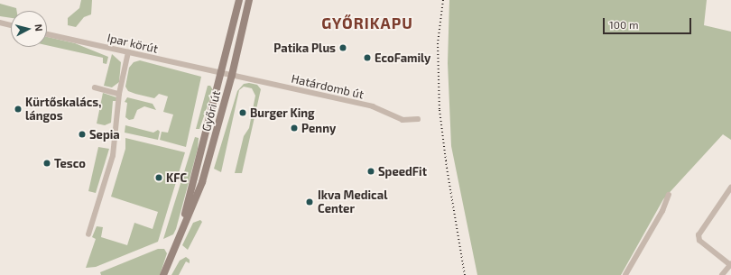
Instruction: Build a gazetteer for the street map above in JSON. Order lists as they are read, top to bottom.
{
  "streets": {
    "main road": ["Győri út"],
    "street": ["Ipar körút", "Határdomb út"]
  },
  "crossings": [
    ["Ipar körút", "Határdomb út"],
    ["Ipar körút", "Győri út"],
    ["Határdomb út", "Győri út"]
  ],
  "districts": ["GYŐRIKAPU"],
  "places": [
    "Patika Plus",
    "EcoFamily",
    "Kürtőskalács, lángos",
    "Burger King",
    "Penny",
    "Sepia",
    "Tesco",
    "SpeedFit",
    "KFC",
    "Ikva Medical Center"
  ],
  "scale_bar": "100 m",
  "north": "right"
}
